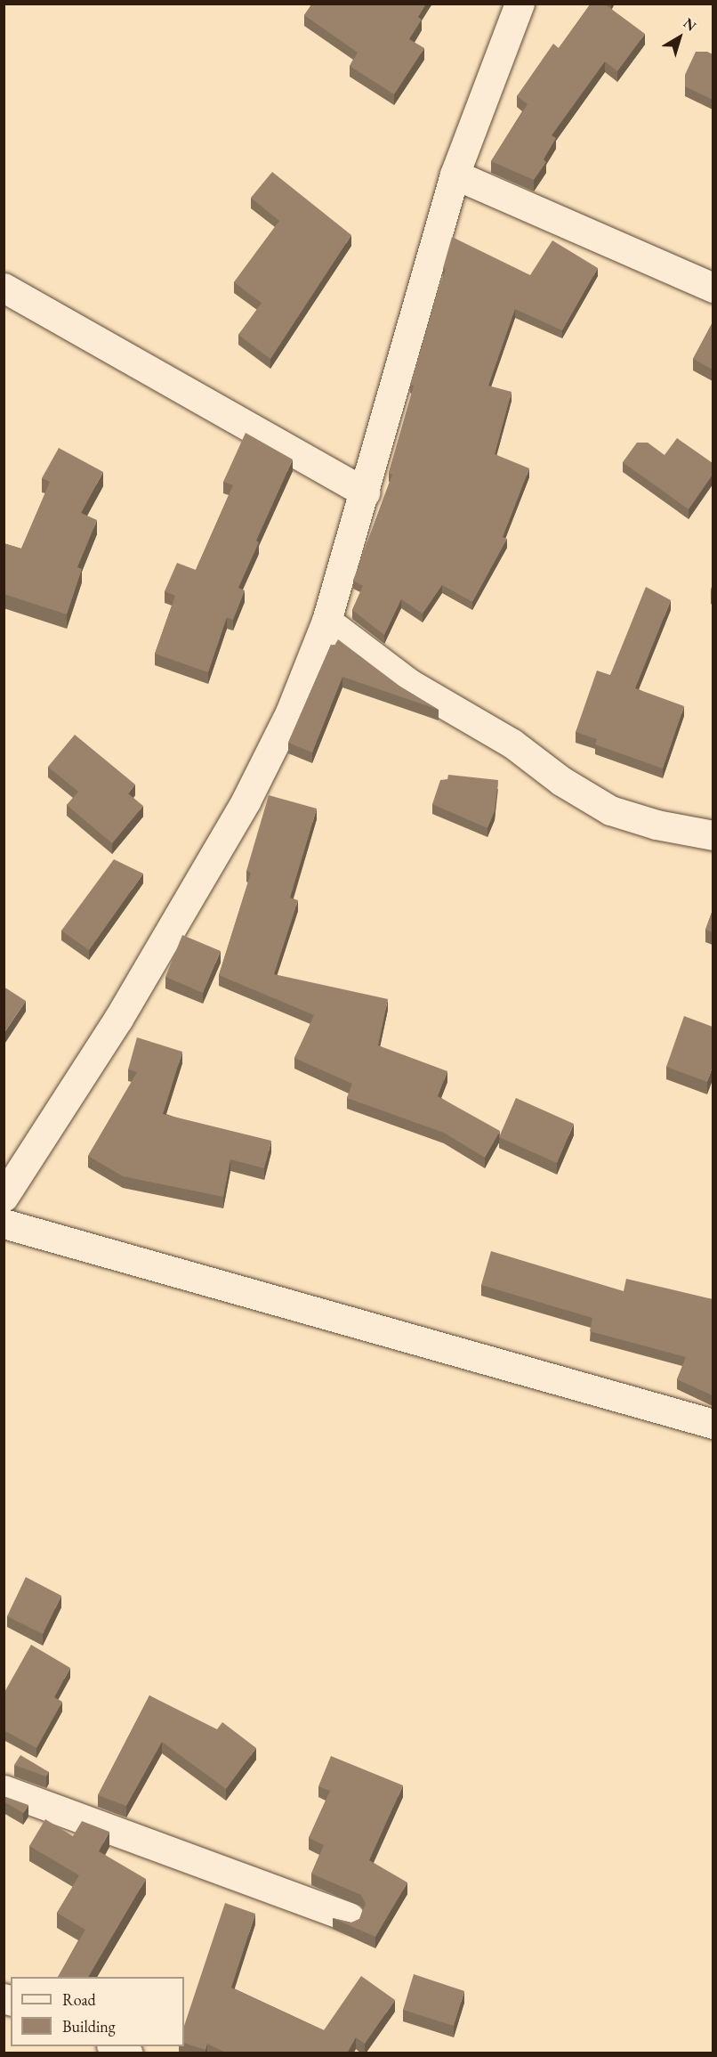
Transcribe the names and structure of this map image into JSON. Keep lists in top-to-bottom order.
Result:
{
  "legend": ["Road", "Building"],
  "north": "top right"
}
